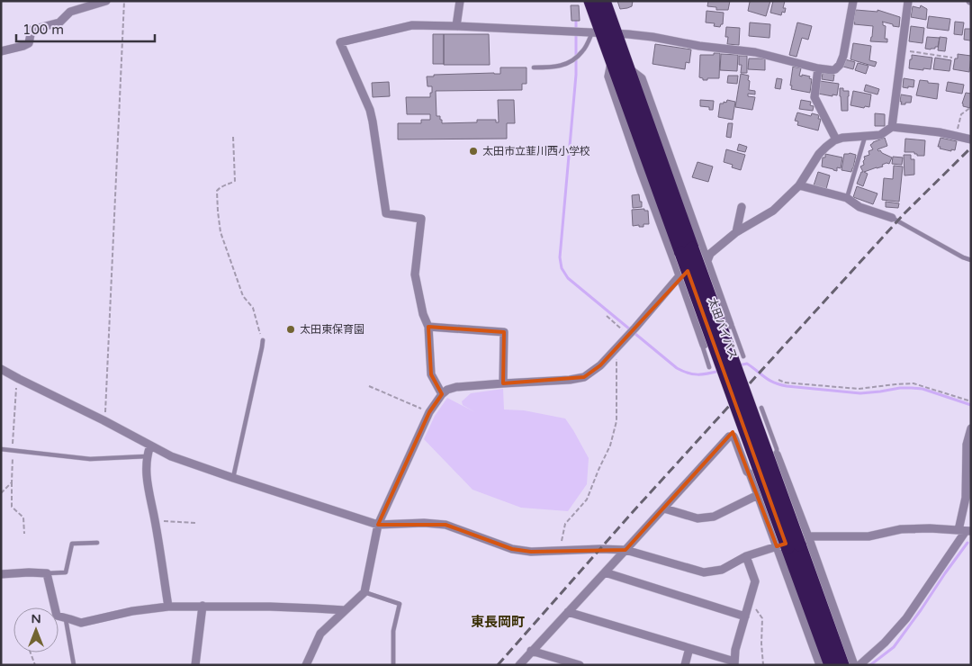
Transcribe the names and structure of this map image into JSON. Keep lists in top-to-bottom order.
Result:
{
  "streets": {
    "highway": ["太田バイパス"]
  },
  "districts": ["東長岡町"],
  "places": ["太田市立韮川西小学校", "太田東保育園"],
  "scale_bar": "100 m",
  "north": "top"
}
